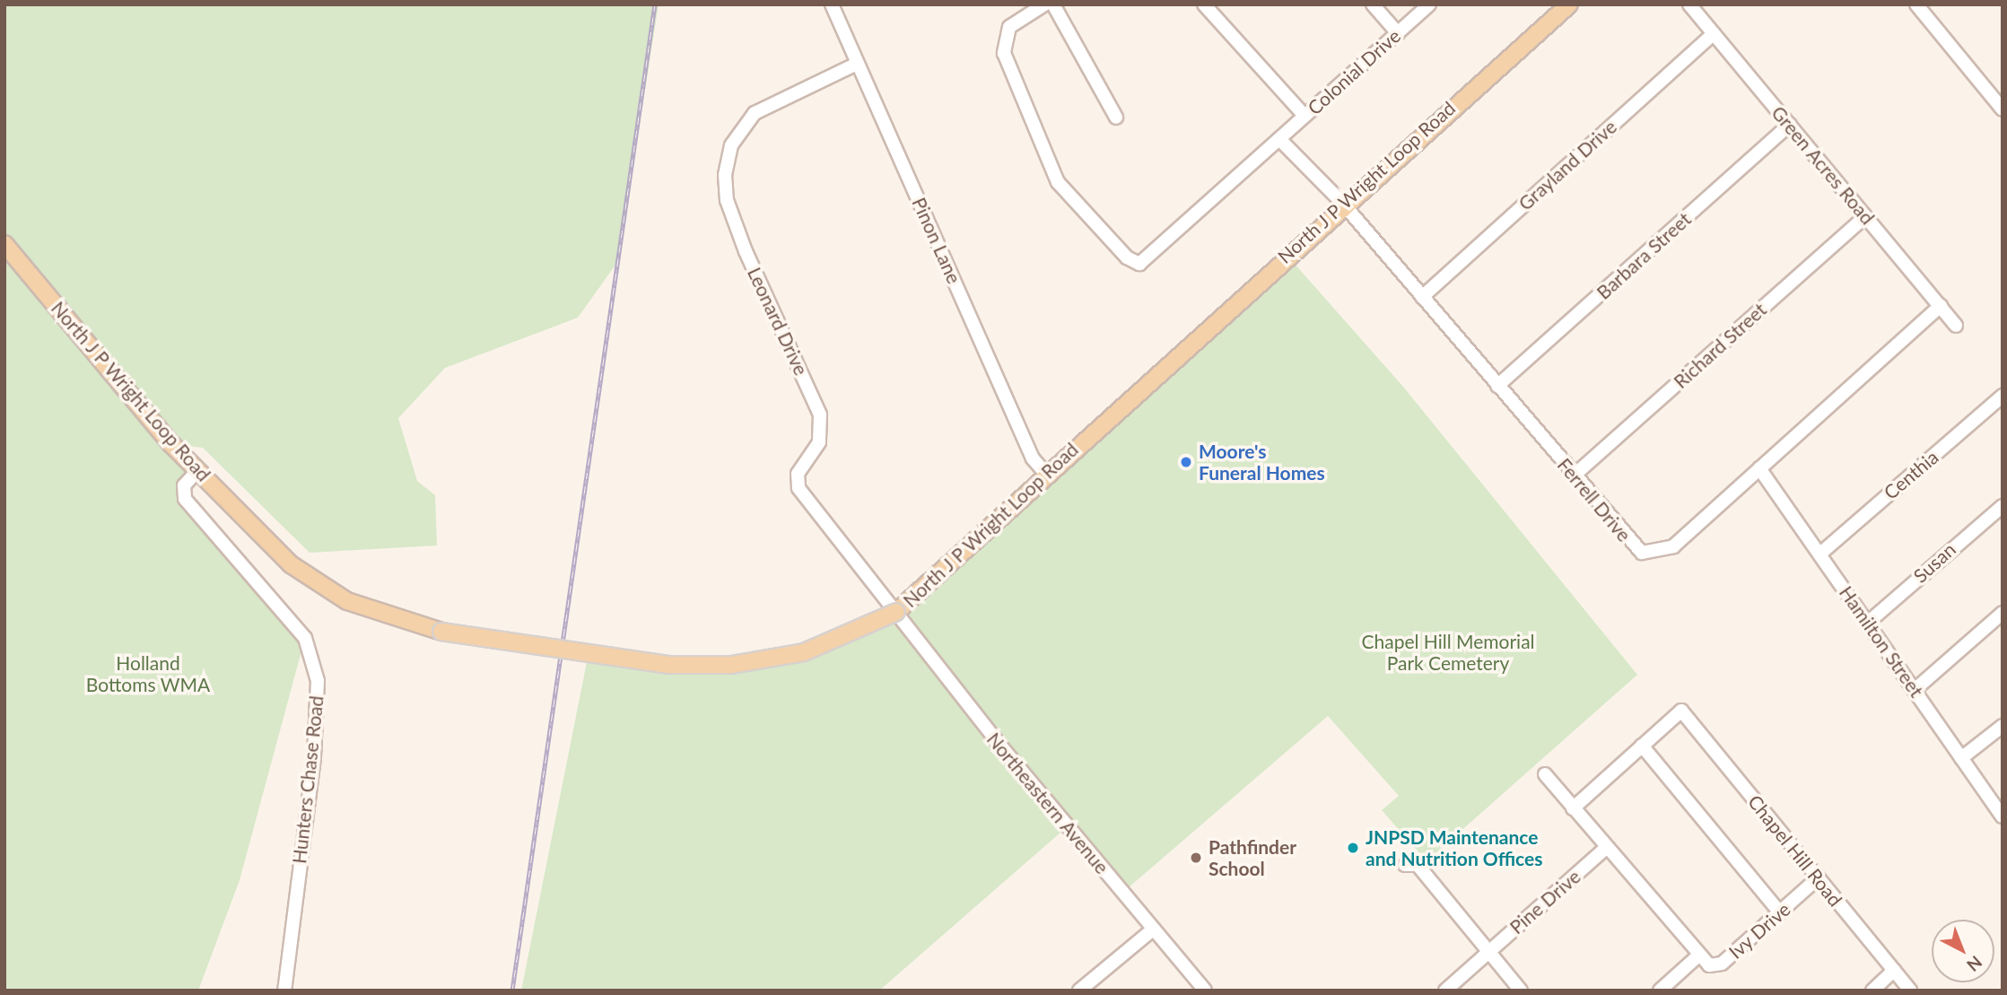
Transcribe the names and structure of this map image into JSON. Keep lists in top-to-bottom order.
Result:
{
  "streets": {
    "main road": ["North J P Wright Loop Road"],
    "street": [
      "Colonial Drive",
      "Grayland Drive",
      "Green Acres Road",
      "Pinon Lane",
      "Barbara Street",
      "Leonard Drive",
      "Richard Street",
      "Centhia",
      "Ferrell Drive",
      "Susan",
      "Hamilton Street",
      "Hunters Chase Road",
      "Northeastern Avenue",
      "Chapel Hill Road",
      "Pine Drive",
      "Ivy Drive"
    ]
  },
  "crossings": [
    ["Grayland Drive", "Green Acres Road"],
    ["Grayland Drive", "Ferrell Drive"],
    ["Green Acres Road", "Barbara Street"],
    ["Green Acres Road", "Richard Street"],
    ["Green Acres Road", "Ferrell Drive"],
    ["North J P Wright Loop Road", "Pinon Lane"],
    ["North J P Wright Loop Road", "Leonard Drive"],
    ["North J P Wright Loop Road", "Ferrell Drive"],
    ["North J P Wright Loop Road", "Hunters Chase Road"],
    ["North J P Wright Loop Road", "Northeastern Avenue"],
    ["Pinon Lane", "Leonard Drive"],
    ["Barbara Street", "Ferrell Drive"],
    ["Leonard Drive", "Northeastern Avenue"],
    ["Richard Street", "Ferrell Drive"],
    ["Centhia", "Hamilton Street"],
    ["Ferrell Drive", "Hamilton Street"],
    ["Susan", "Hamilton Street"],
    ["Chapel Hill Road", "Ivy Drive"]
  ],
  "parks": ["Chapel Hill Memorial Park Cemetery", "Holland Bottoms WMA"],
  "places": ["Moore's Funeral Homes", "JNPSD Maintenance and Nutrition Offices", "Pathfinder School"],
  "north": "bottom right"
}
